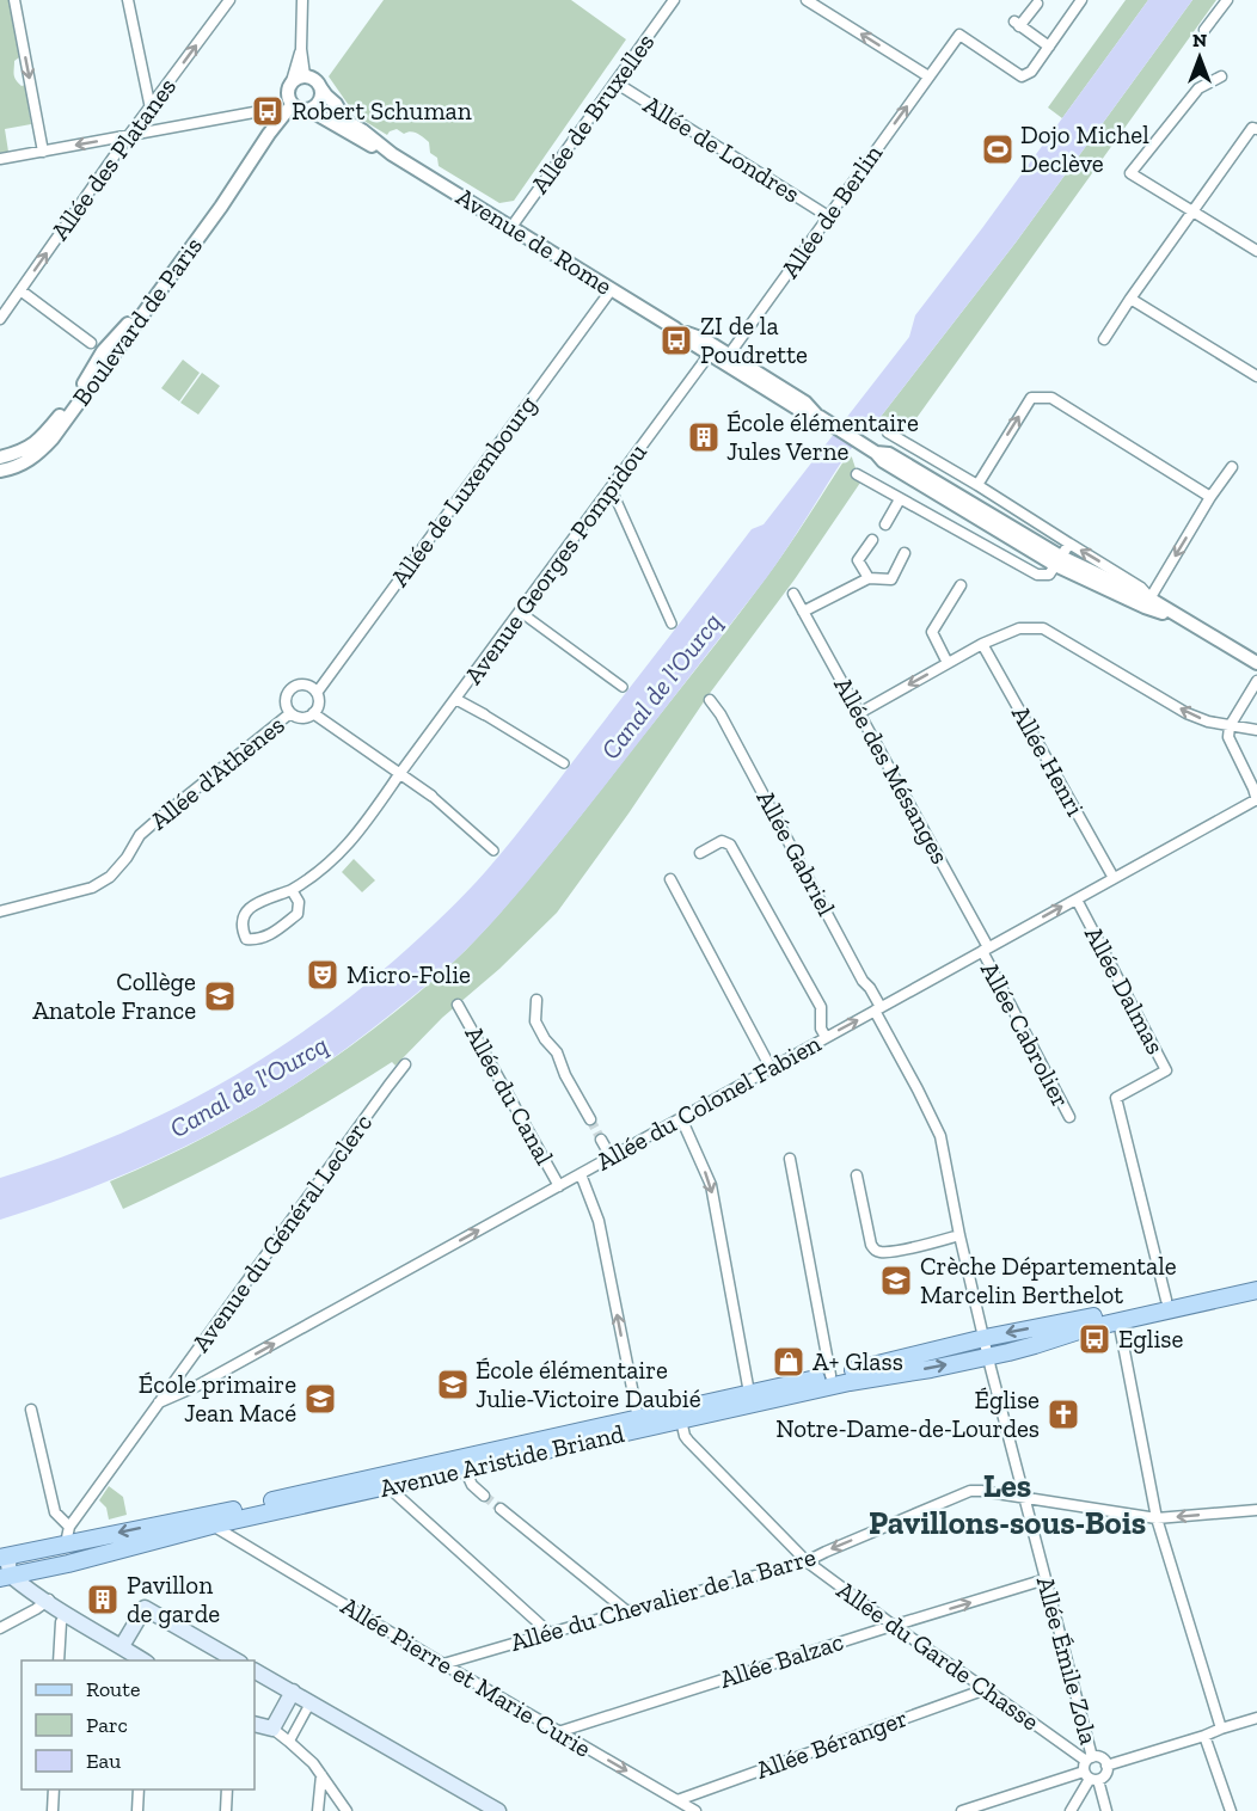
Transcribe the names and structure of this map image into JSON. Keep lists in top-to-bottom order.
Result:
{
  "streets": {
    "main road": ["Avenue Aristide Briand"],
    "street": [
      "Allée de Bruxelles",
      "Allée de Londres",
      "Allée des Platanes",
      "Allée de Berlin",
      "Avenue de Rome",
      "Boulevard de Paris",
      "Allée de Luxembourg",
      "Avenue Georges Pompidou",
      "Allée Henri",
      "Allée des Mésanges",
      "Allée d'Athènes",
      "Allée Gabriel",
      "Allée Dalmas",
      "Allée Cabrolier",
      "Allée du Canal",
      "Allée du Colonel Fabien",
      "Avenue du Général Leclerc",
      "Allée du Chevalier de la Barre",
      "Allée du Garde Chasse",
      "Allée Balzac",
      "Allée Émile Zola",
      "Allée Pierre et Marie Curie",
      "Allée Béranger"
    ]
  },
  "crossings": [
    ["Allée de Bruxelles", "Allée de Londres"],
    ["Allée de Bruxelles", "Avenue de Rome"],
    ["Allée de Londres", "Allée de Berlin"],
    ["Allée de Berlin", "Avenue de Rome"],
    ["Avenue de Rome", "Boulevard de Paris"],
    ["Avenue de Rome", "Allée de Luxembourg"],
    ["Avenue de Rome", "Avenue Georges Pompidou"],
    ["Allée de Luxembourg", "Allée d'Athènes"],
    ["Allée Henri", "Allée du Colonel Fabien"],
    ["Allée des Mésanges", "Allée Cabrolier"],
    ["Allée des Mésanges", "Allée du Colonel Fabien"],
    ["Allée Gabriel", "Allée du Colonel Fabien"],
    ["Allée Gabriel", "Allée Émile Zola"],
    ["Allée Dalmas", "Allée du Colonel Fabien"],
    ["Allée Dalmas", "Avenue Aristide Briand"],
    ["Allée Cabrolier", "Allée du Colonel Fabien"],
    ["Allée du Canal", "Allée du Colonel Fabien"],
    ["Allée du Colonel Fabien", "Avenue du Général Leclerc"],
    ["Avenue du Général Leclerc", "Avenue Aristide Briand"],
    ["Avenue Aristide Briand", "Allée du Garde Chasse"],
    ["Avenue Aristide Briand", "Allée Émile Zola"],
    ["Avenue Aristide Briand", "Allée Pierre et Marie Curie"],
    ["Allée du Chevalier de la Barre", "Allée du Garde Chasse"],
    ["Allée du Chevalier de la Barre", "Allée Émile Zola"],
    ["Allée du Chevalier de la Barre", "Allée Pierre et Marie Curie"],
    ["Allée du Garde Chasse", "Allée Balzac"],
    ["Allée du Garde Chasse", "Allée Émile Zola"],
    ["Allée du Garde Chasse", "Allée Béranger"],
    ["Allée Balzac", "Allée Émile Zola"],
    ["Allée Balzac", "Allée Pierre et Marie Curie"],
    ["Allée Pierre et Marie Curie", "Allée Béranger"]
  ],
  "one_way": ["Allée des Platanes", "Allée du Colonel Fabien", "Allée du Chevalier de la Barre"],
  "districts": ["Les Pavillons-sous-Bois"],
  "water": ["Canal de l'Ourcq"],
  "places": {
    "bus stop": ["Robert Schuman", "ZI de la Poudrette", "Eglise"],
    "sports": ["Dojo Michel Declève"],
    "building": ["École élémentaire Jules Verne", "Pavillon de garde"],
    "theatre": ["Micro-Folie"],
    "school or university": [
      "Collège Anatole France",
      "Crèche Départementale Marcelin Berthelot",
      "École élémentaire Julie-Victoire Daubié",
      "École primaire Jean Macé"
    ],
    "shop": ["A+ Glass"],
    "church": ["Église Notre-Dame-de-Lourdes"]
  },
  "legend": ["Route", "Parc", "Eau"],
  "north": "top"
}
